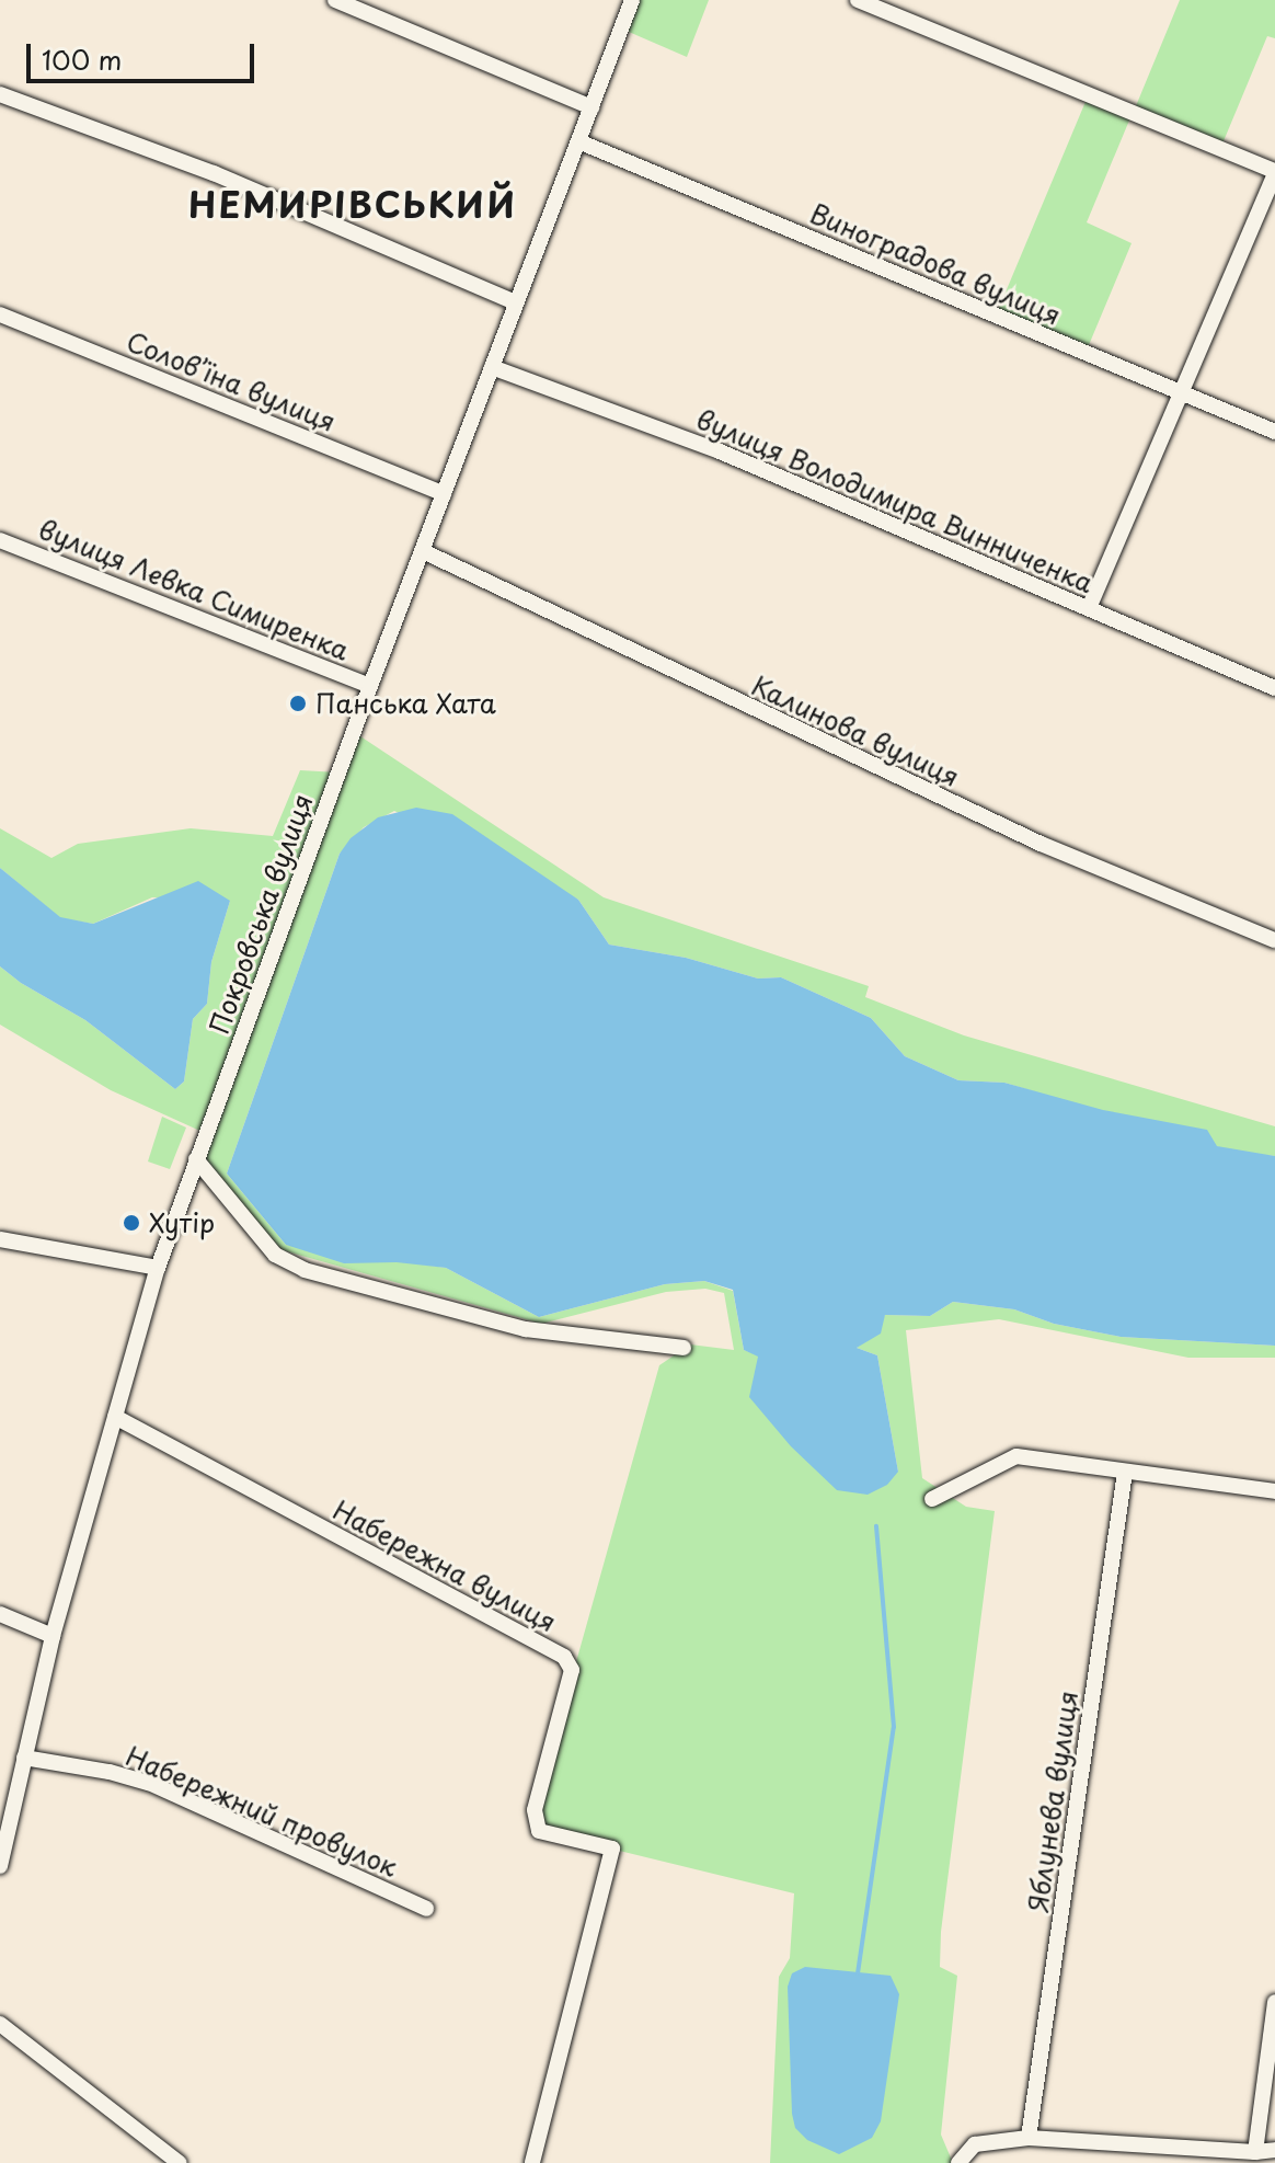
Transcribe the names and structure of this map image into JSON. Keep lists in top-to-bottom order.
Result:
{
  "streets": {
    "street": [
      "Виноградова вулиця",
      "Соловʼїна вулиця",
      "вулиця Володимира Винниченка",
      "вулиця Левка Симиренка",
      "Калинова вулиця",
      "Покровська вулиця",
      "Набережна вулиця",
      "Яблунева вулиця",
      "Набережний провулок"
    ]
  },
  "crossings": [
    ["Виноградова вулиця", "Покровська вулиця"],
    ["Соловʼїна вулиця", "Покровська вулиця"],
    ["вулиця Володимира Винниченка", "Покровська вулиця"],
    ["вулиця Левка Симиренка", "Покровська вулиця"],
    ["Калинова вулиця", "Покровська вулиця"],
    ["Покровська вулиця", "Набережна вулиця"],
    ["Покровська вулиця", "Набережний провулок"]
  ],
  "districts": ["НЕМИРІВСЬКИЙ"],
  "places": ["Панська Хата", "Хутір"],
  "scale_bar": "100 m"
}
